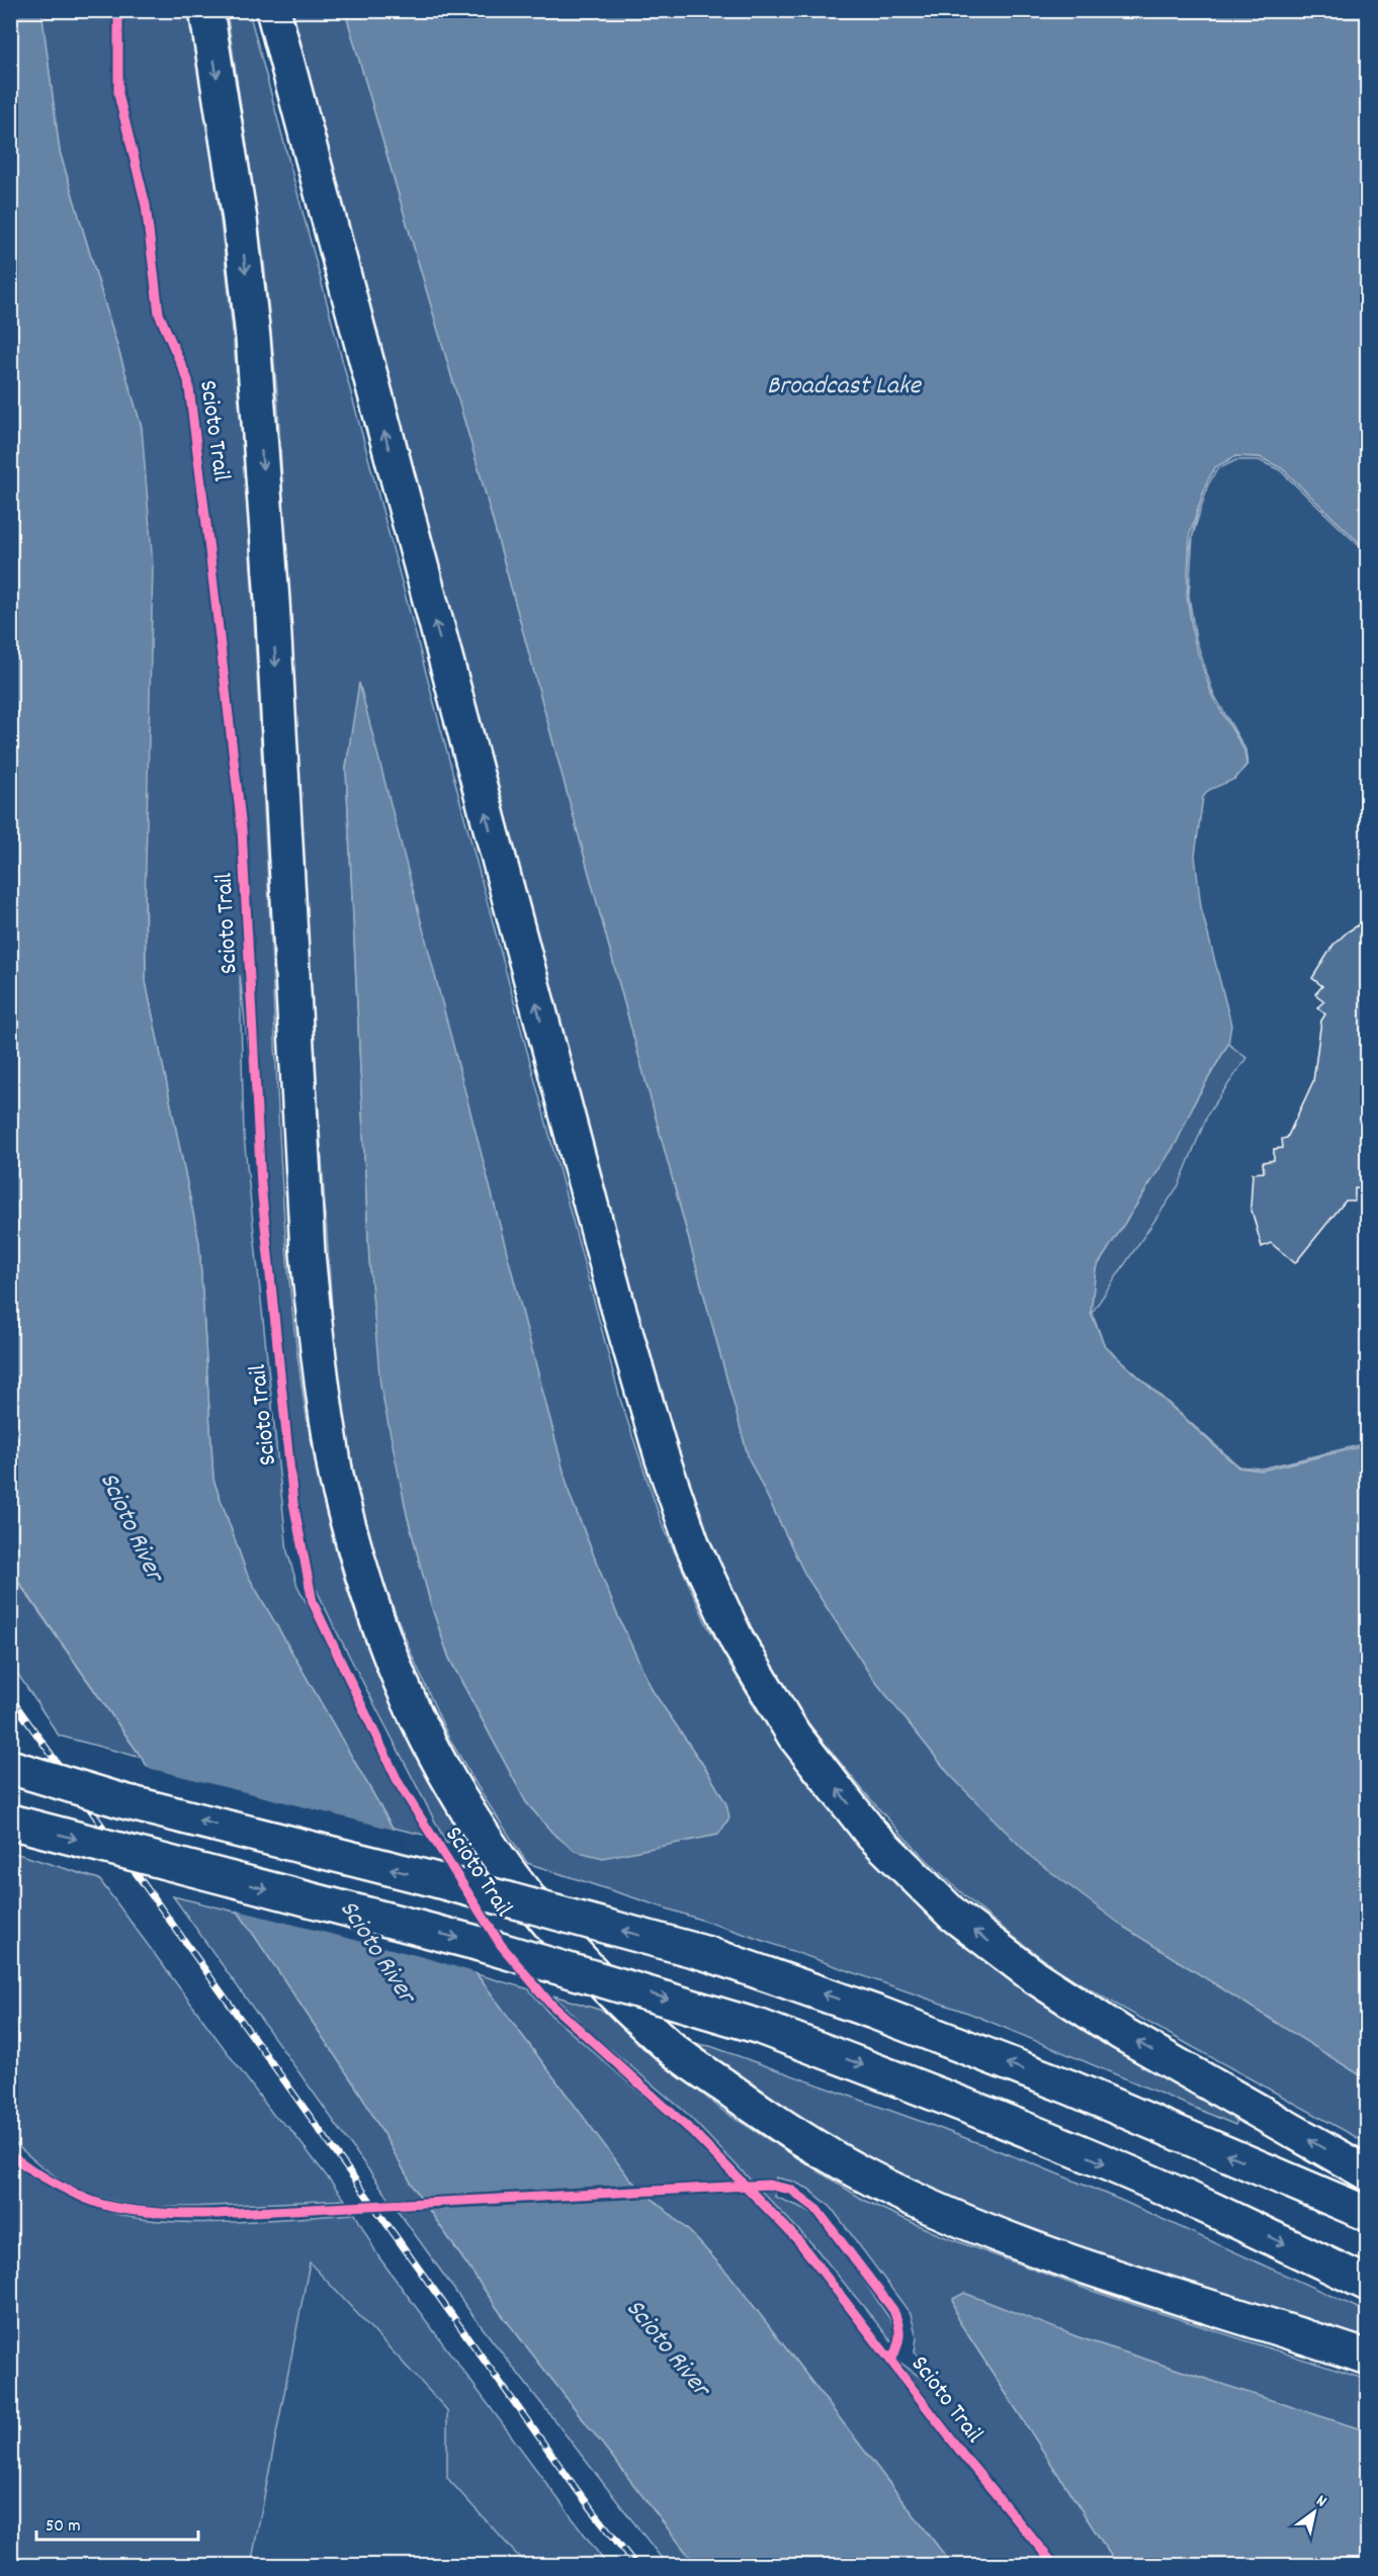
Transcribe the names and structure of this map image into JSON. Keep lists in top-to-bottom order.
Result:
{
  "streets": {
    "cycle path": ["Scioto Trail"]
  },
  "water": ["Broadcast Lake", "Scioto River"],
  "scale_bar": "50 m",
  "north": "top right"
}
